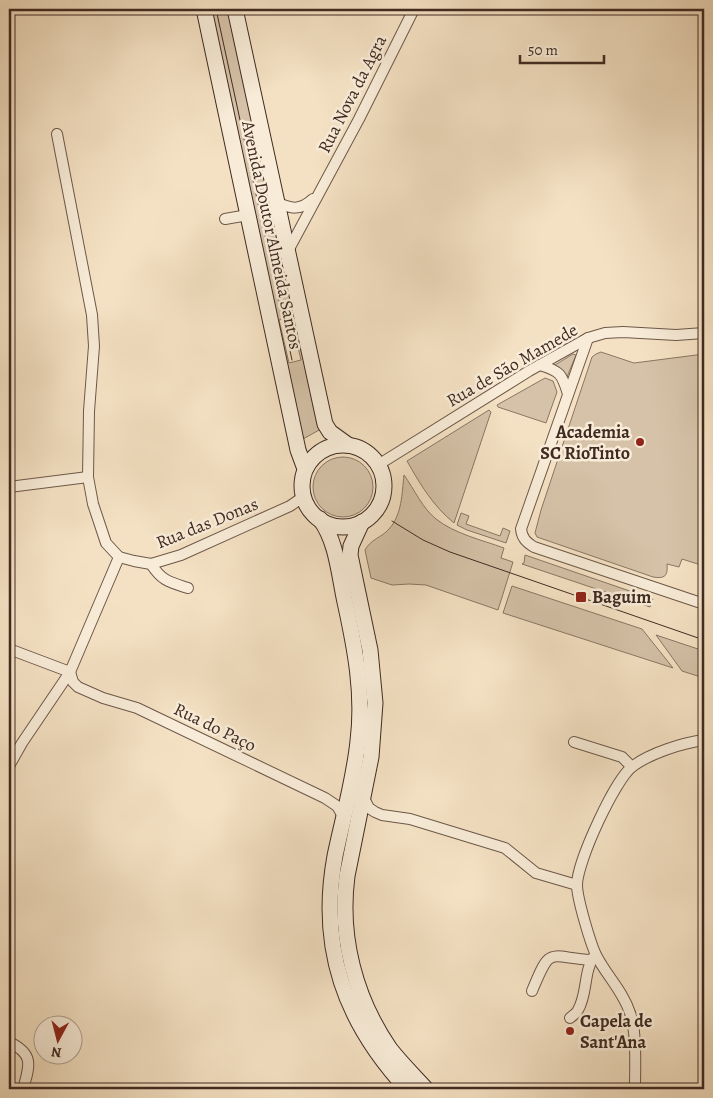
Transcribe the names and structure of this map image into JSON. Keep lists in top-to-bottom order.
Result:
{
  "streets": {
    "main road": ["Avenida Doutor Almeida Santos"],
    "street": [
      "Rua Nova da Agra",
      "Rua de São Mamede",
      "Rua das Donas",
      "Rua do Paço"
    ]
  },
  "crossings": [
    ["Rua Nova da Agra", "Avenida Doutor Almeida Santos"],
    ["Avenida Doutor Almeida Santos", "Rua de São Mamede"],
    ["Avenida Doutor Almeida Santos", "Rua das Donas"],
    ["Rua de São Mamede", "Rua das Donas"]
  ],
  "places": {
    "other": ["Academia SC RioTinto", "Capela de Sant'Ana"],
    "transit": ["Baguim"]
  },
  "scale_bar": "50 m",
  "north": "bottom"
}
